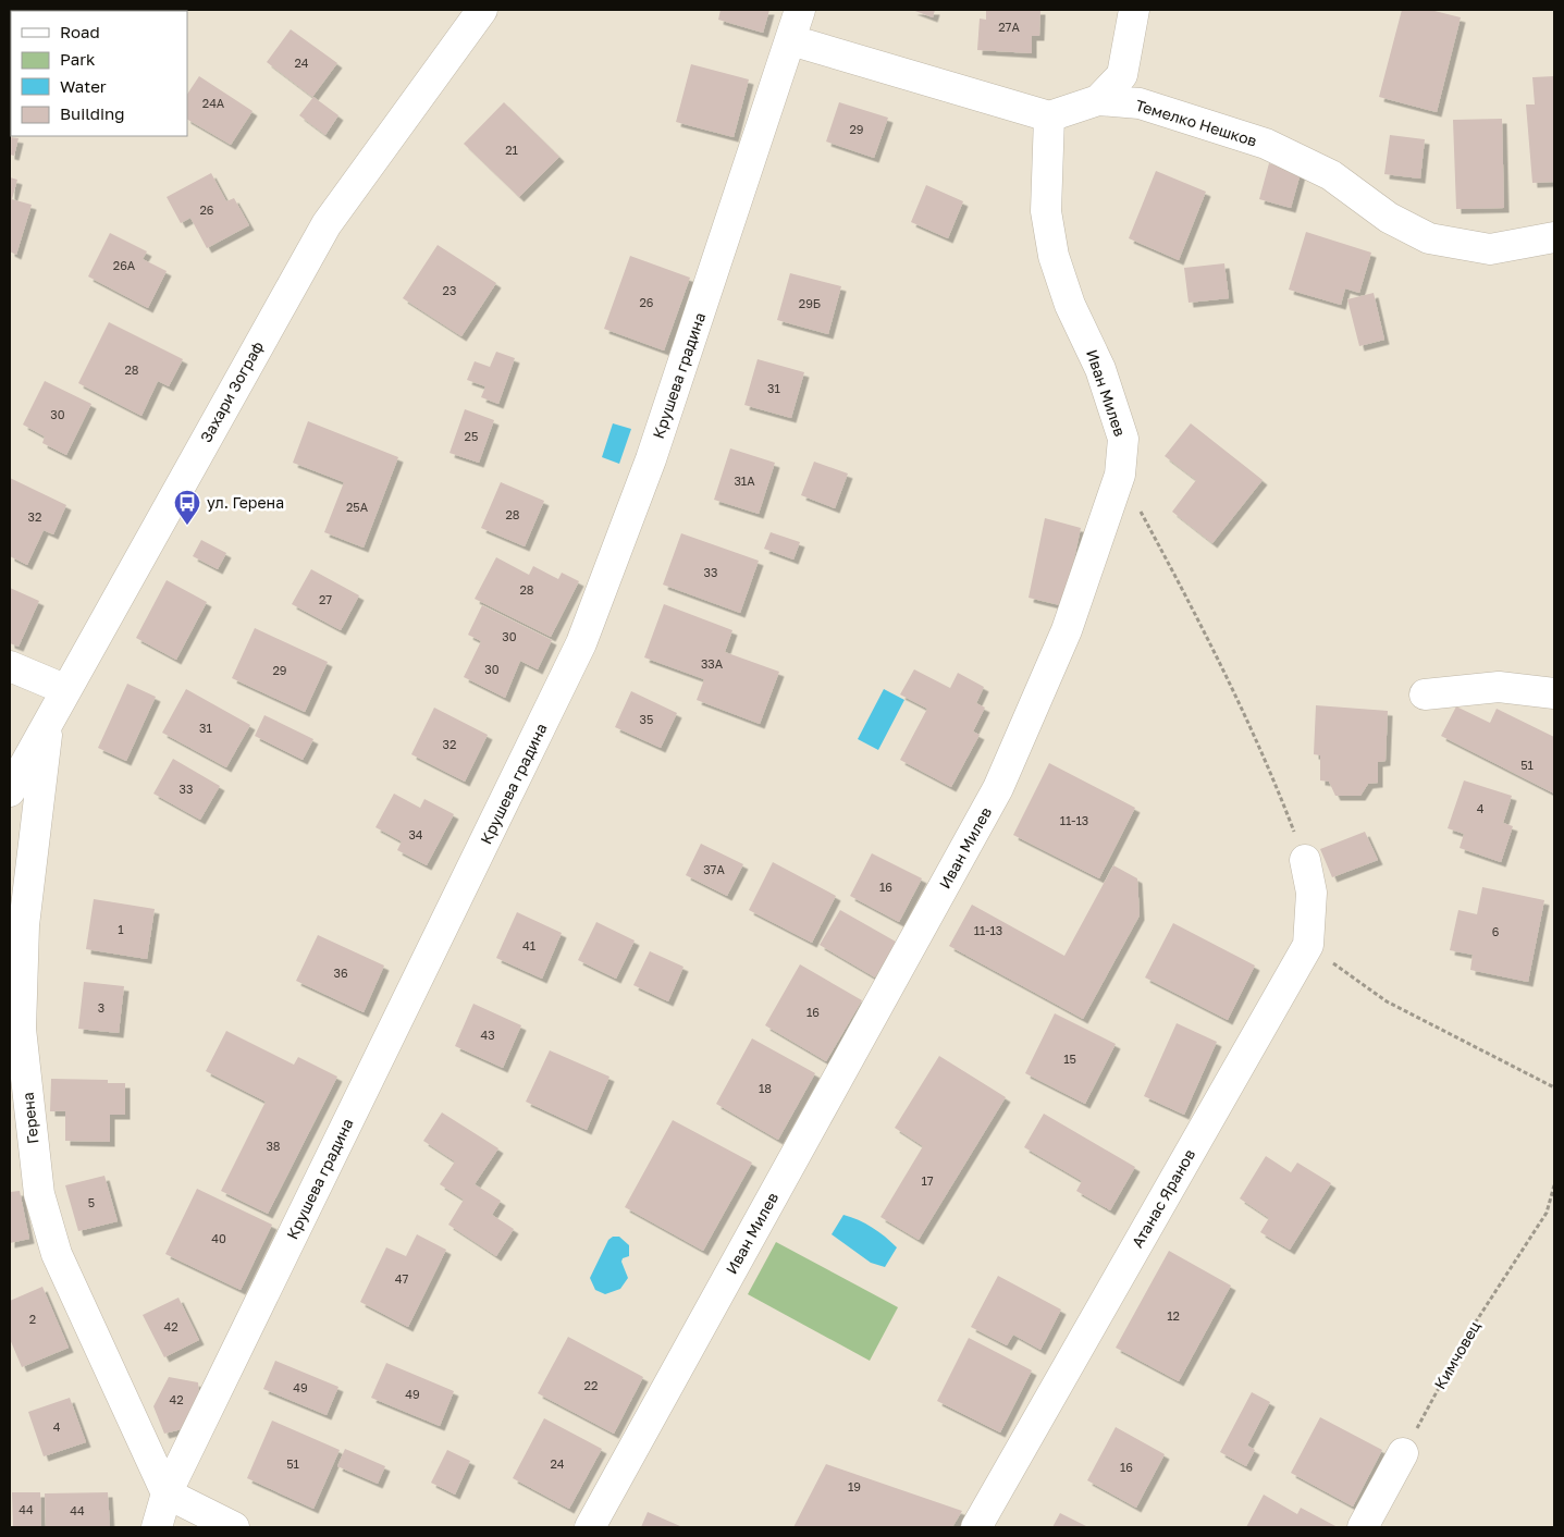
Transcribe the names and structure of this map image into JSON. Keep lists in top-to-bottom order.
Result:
{
  "streets": {
    "street": [
      "Темелко Нешков",
      "Крушева градина",
      "Захари Зограф",
      "Иван Милев",
      "Герена",
      "Атанас Яранов"
    ],
    "path": ["Кимчовец"]
  },
  "crossings": [
    ["Темелко Нешков", "Иван Милев"],
    ["Крушева градина", "Герена"],
    ["Захари Зограф", "Герена"]
  ],
  "places": {
    "bus stop": ["ул. Герена"]
  },
  "house_numbers": [
    "27A",
    "24",
    "24А",
    "29",
    "21",
    "26",
    "26А",
    "23",
    "26",
    "29Б",
    "28",
    "31",
    "30",
    "25",
    "31А",
    "25А",
    "28",
    "32",
    "33",
    "28",
    "27",
    "30",
    "33А",
    "30",
    "29",
    "35",
    "31",
    "32",
    "51",
    "33",
    "4",
    "11-13",
    "34",
    "37А",
    "16",
    "1",
    "11-13",
    "6",
    "41",
    "36",
    "3",
    "16",
    "43",
    "15",
    "18",
    "38",
    "17",
    "5",
    "40",
    "47",
    "12",
    "2",
    "42",
    "22",
    "49",
    "49",
    "42",
    "4",
    "51",
    "24",
    "16",
    "19",
    "44",
    "44"
  ],
  "legend": [
    "Road",
    "Park",
    "Water",
    "Building"
  ]
}
